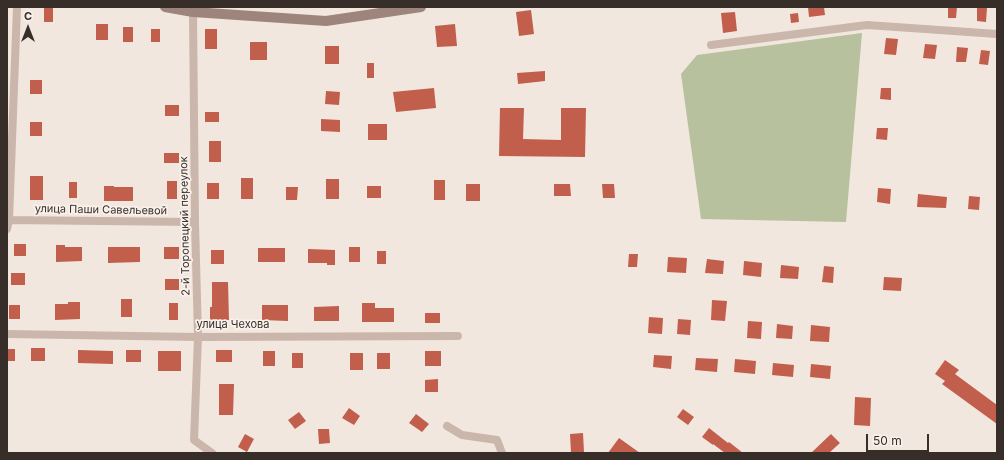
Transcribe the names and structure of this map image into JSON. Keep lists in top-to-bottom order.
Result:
{
  "streets": {
    "street": ["улица Паши Савельевой", "2-й Торопецкий переулок", "улица Чехова"]
  },
  "crossings": [
    ["улица Паши Савельевой", "2-й Торопецкий переулок"],
    ["2-й Торопецкий переулок", "улица Чехова"]
  ],
  "scale_bar": "50 m",
  "north": "top"
}
